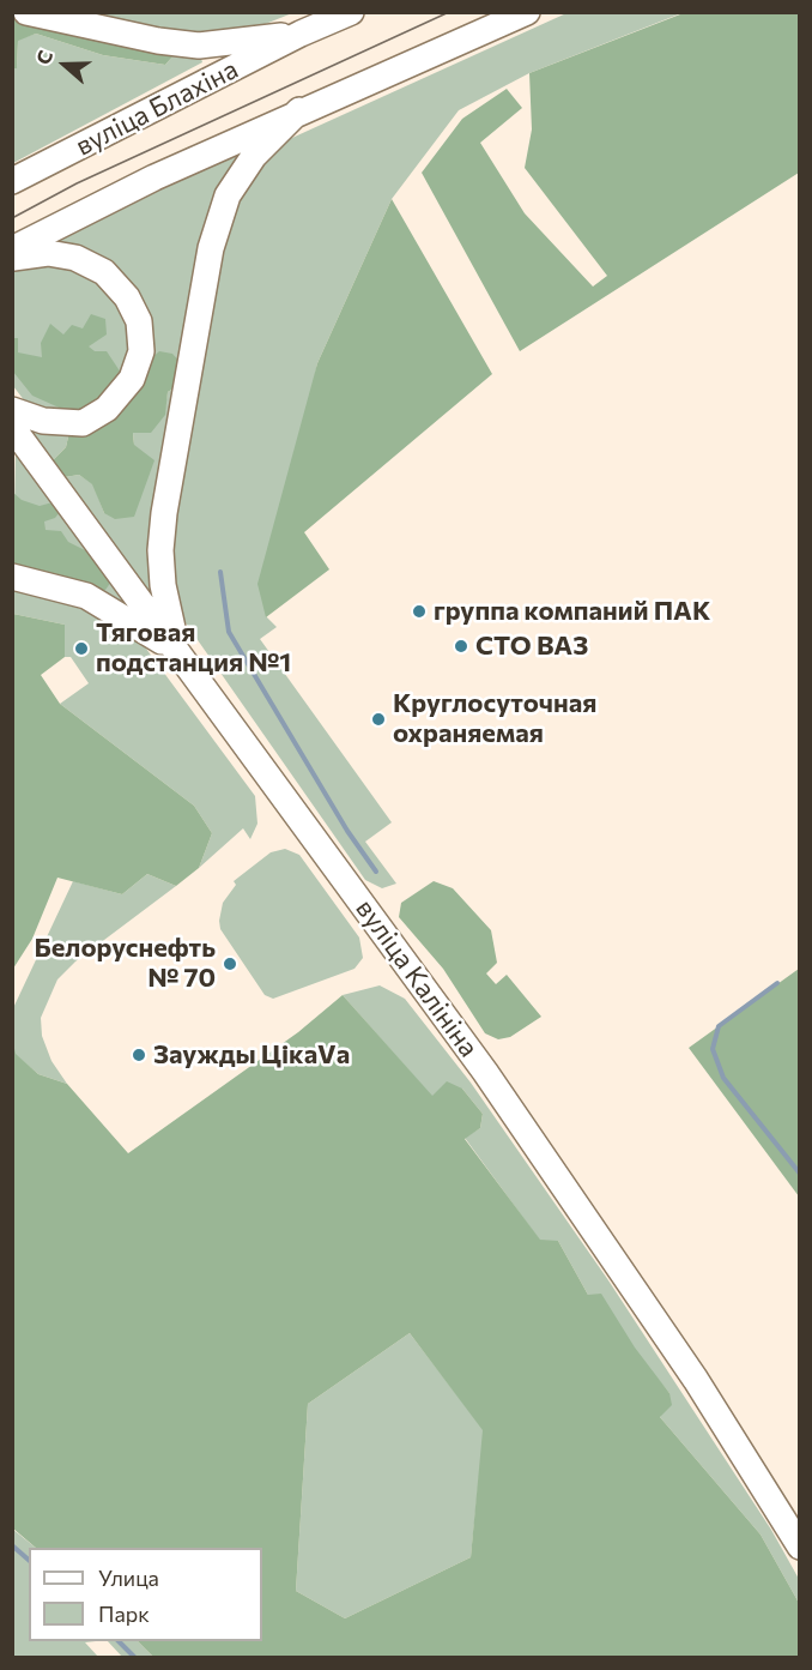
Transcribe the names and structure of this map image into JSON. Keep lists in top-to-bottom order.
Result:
{
  "streets": {
    "main road": ["вуліца Блахіна", "вуліца Калініна"]
  },
  "places": [
    "группа компаний ПАК",
    "СТО ВАЗ",
    "Тяговая подстанция №1",
    "Круглосуточная охраняемая",
    "Белоруснефть № 70",
    "Заужды ЦікаVа"
  ],
  "legend": ["Улица", "Парк"],
  "north": "left"
}
